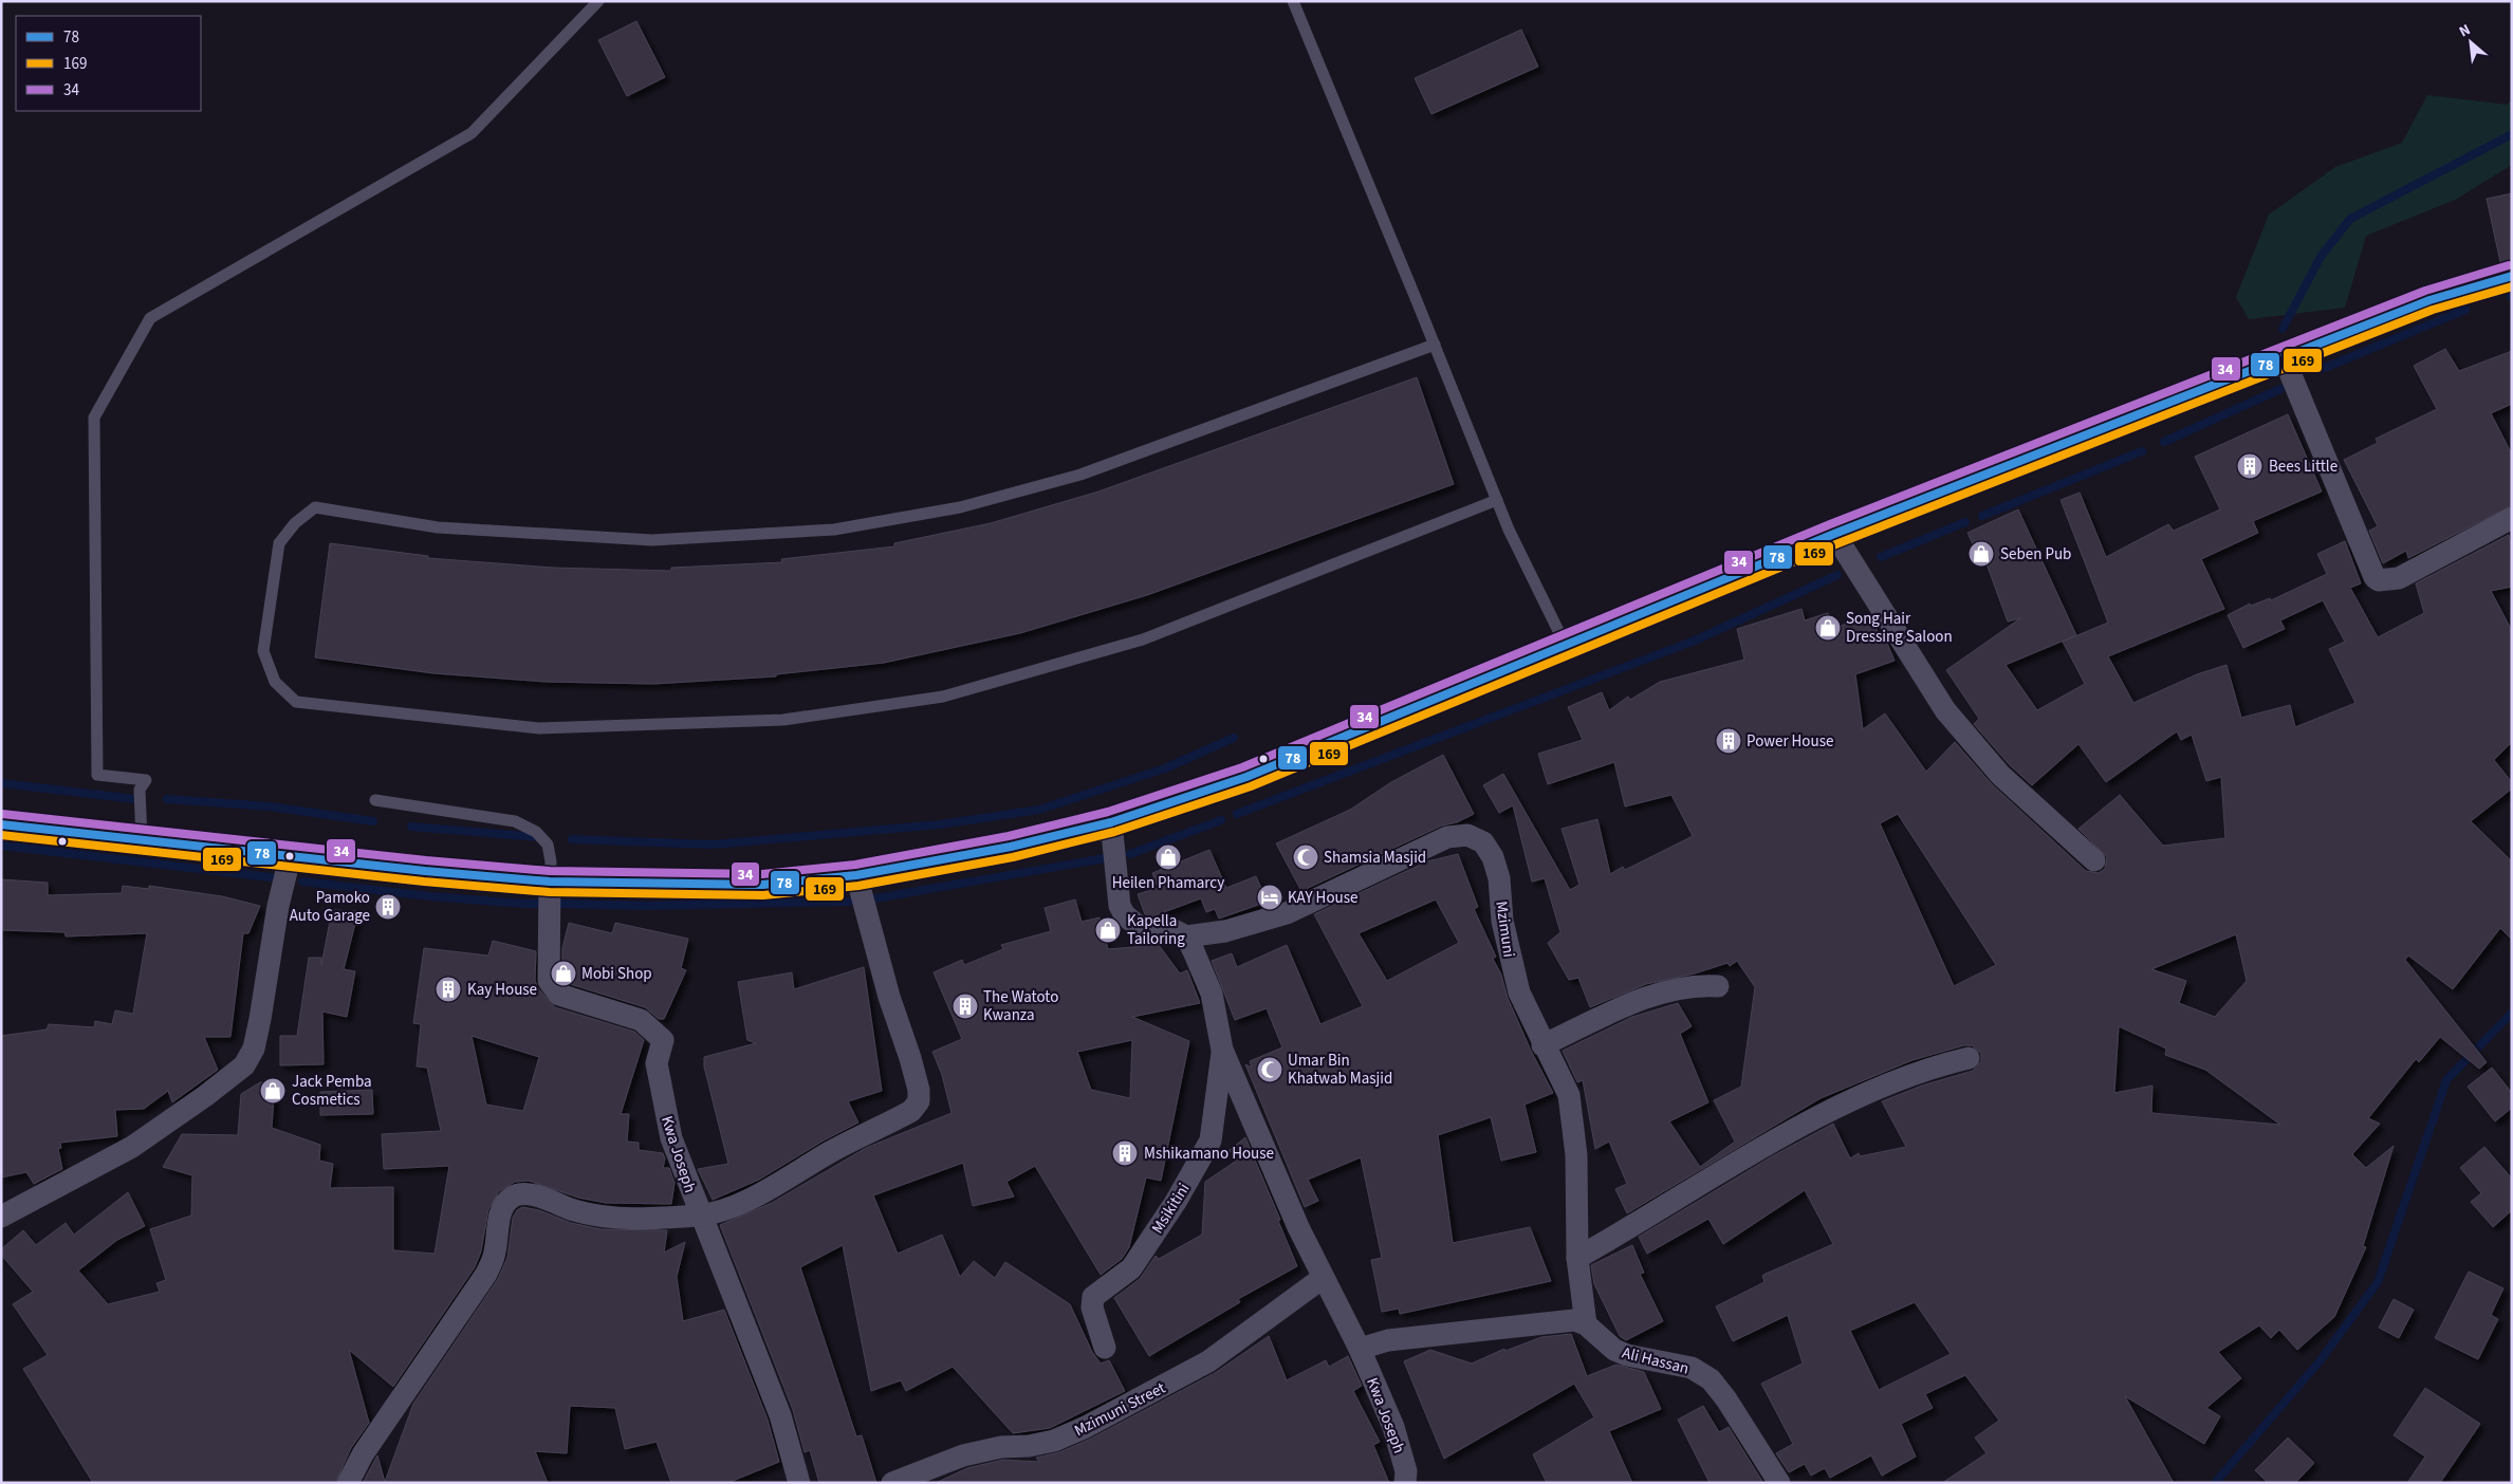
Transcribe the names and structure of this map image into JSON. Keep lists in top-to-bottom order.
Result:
{
  "streets": {
    "street": [
      "Mzimuni",
      "Kwa Joseph",
      "Msikitini",
      "Ali Hassan",
      "Mzimuni Street"
    ]
  },
  "crossings": [
    ["Mzimuni", "Msikitini"],
    ["Mzimuni", "Ali Hassan"],
    ["Kwa Joseph", "Msikitini"],
    ["Msikitini", "Mzimuni Street"]
  ],
  "places": {
    "building": [
      "Bees Little",
      "Power House",
      "Pamoko Auto Garage",
      "Kay House",
      "The Watoto Kwanza",
      "Mshikamano House"
    ],
    "shop": [
      "Seben Pub",
      "Song Hair Dressing Saloon",
      "Heilen Phamarcy",
      "Kapella Tailoring",
      "Mobi Shop",
      "Jack Pemba Cosmetics"
    ],
    "mosque": ["Shamsia Masjid", "Umar Bin Khatwab Masjid"],
    "hotel": ["KAY House"]
  },
  "lines": ["transit line 34", "transit line 78", "transit line 169"],
  "legend": ["78", "169", "34"],
  "north": "top left"
}
